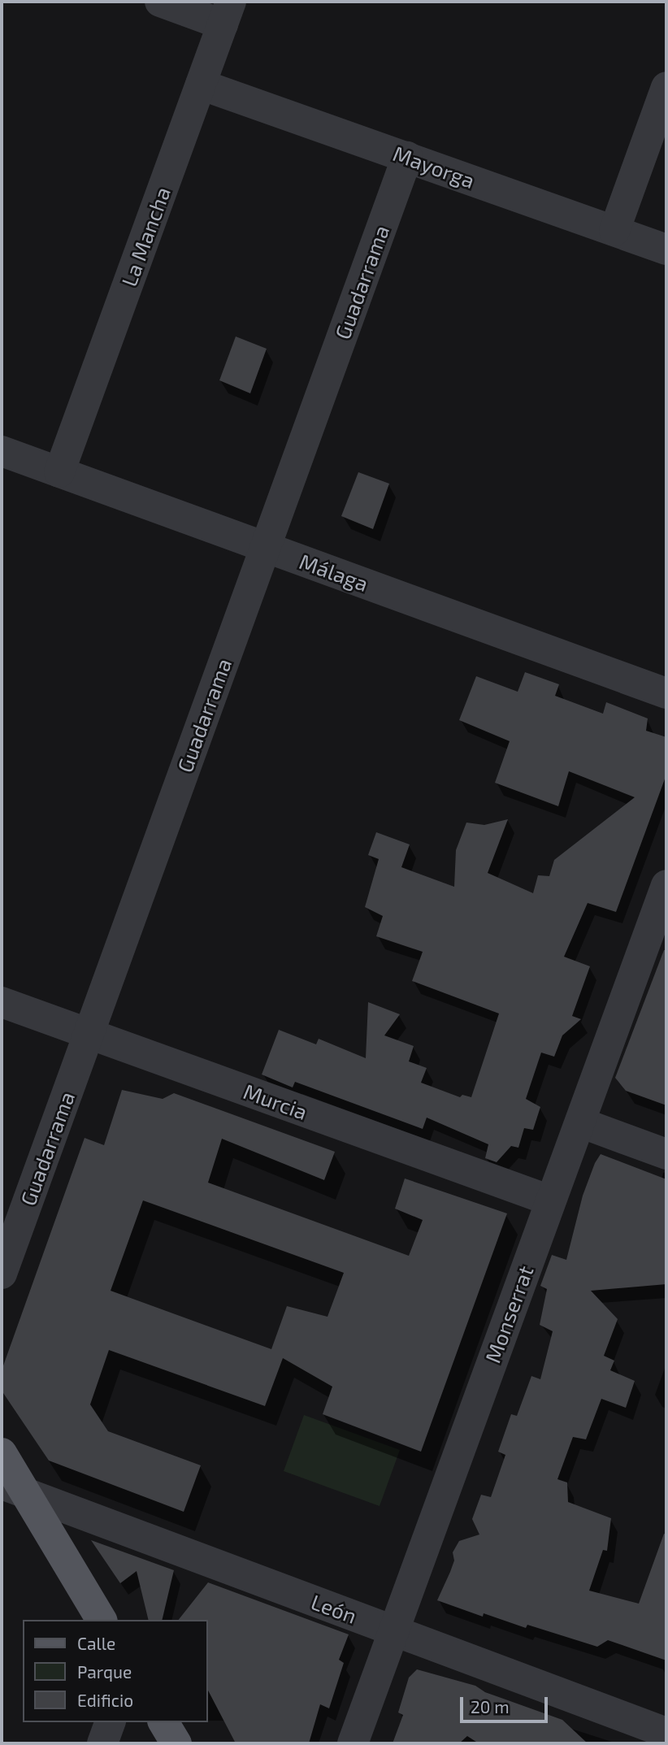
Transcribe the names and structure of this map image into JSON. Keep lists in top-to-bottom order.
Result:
{
  "streets": {
    "street": [
      "Mayorga",
      "La Mancha",
      "Guadarrama",
      "Málaga",
      "Murcia",
      "Monserrat",
      "León"
    ]
  },
  "crossings": [
    ["Mayorga", "La Mancha"],
    ["Mayorga", "Guadarrama"],
    ["La Mancha", "Málaga"],
    ["Guadarrama", "Málaga"],
    ["Guadarrama", "Murcia"],
    ["Murcia", "Monserrat"],
    ["Monserrat", "León"]
  ],
  "legend": ["Calle", "Parque", "Edificio"],
  "scale_bar": "20 m"
}
